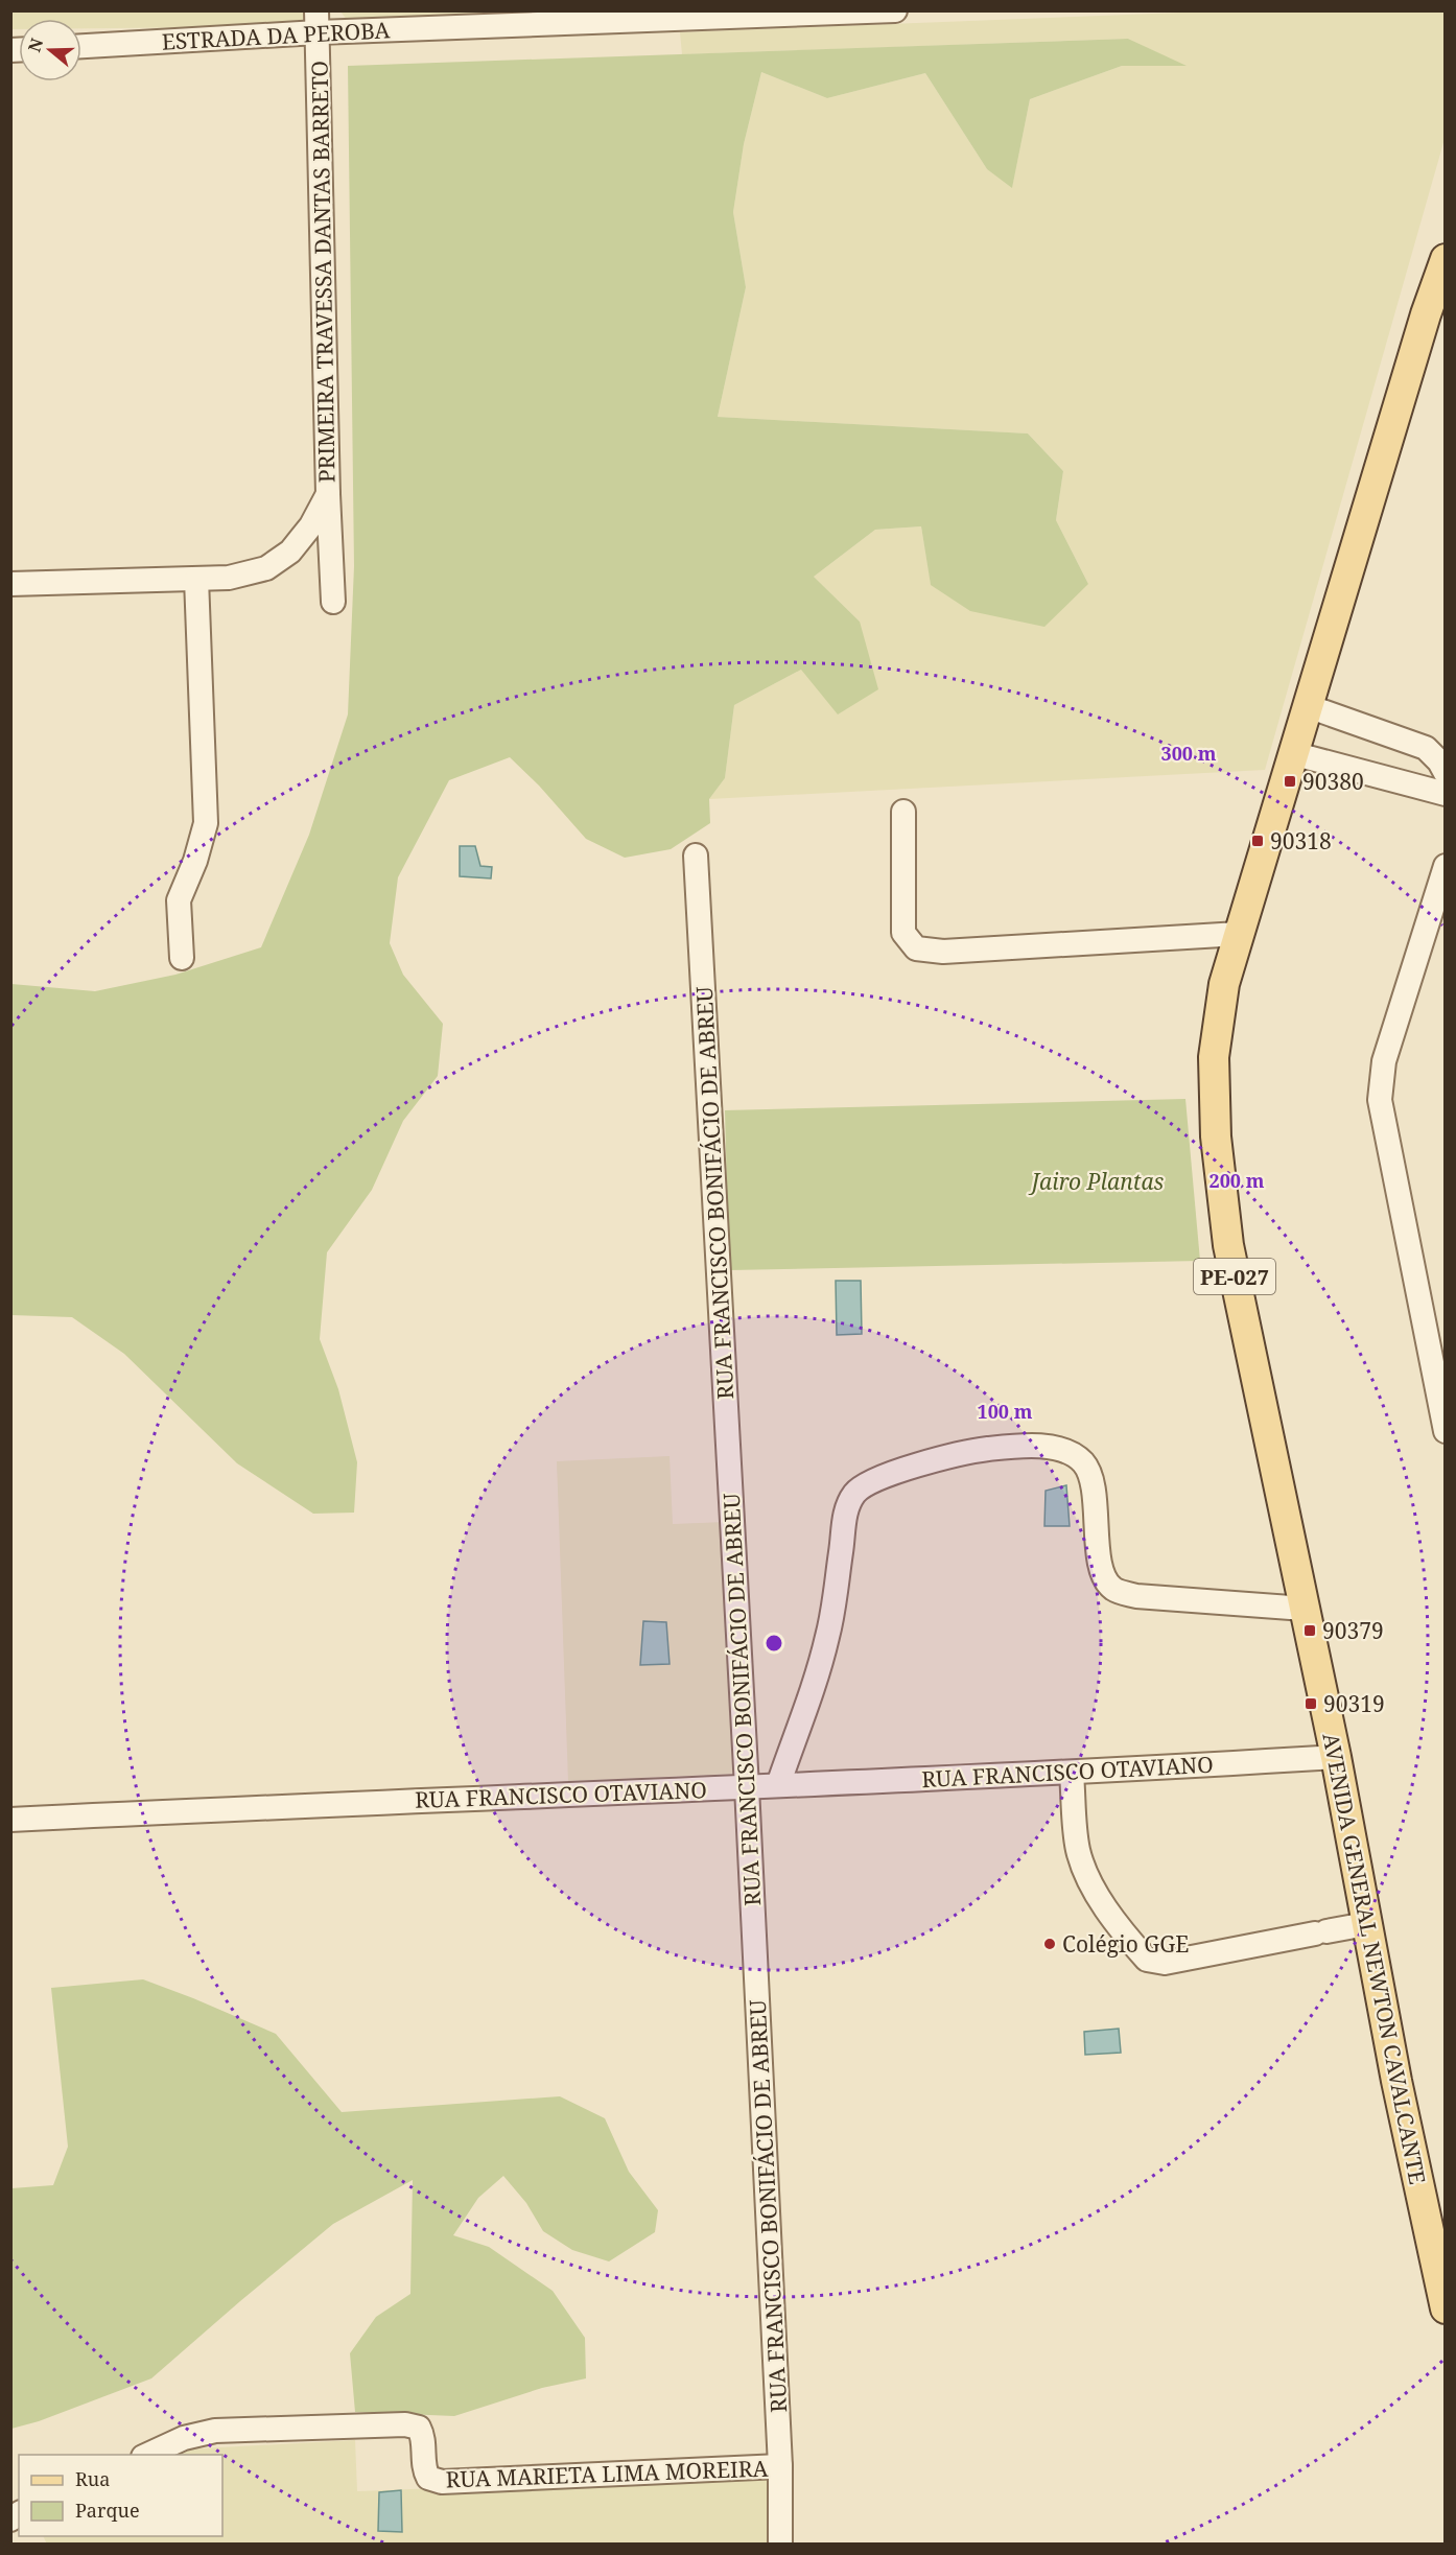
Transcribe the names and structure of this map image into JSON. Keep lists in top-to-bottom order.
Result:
{
  "streets": {
    "main road": ["PE-027", "AVENIDA GENERAL NEWTON CAVALCANTE"],
    "street": [
      "ESTRADA DA PEROBA",
      "PRIMEIRA TRAVESSA DANTAS BARRETO",
      "RUA FRANCISCO BONIFÁCIO DE ABREU",
      "RUA FRANCISCO OTAVIANO",
      "RUA MARIETA LIMA MOREIRA"
    ]
  },
  "crossings": [
    ["ESTRADA DA PEROBA", "PRIMEIRA TRAVESSA DANTAS BARRETO"],
    ["RUA FRANCISCO BONIFÁCIO DE ABREU", "RUA FRANCISCO OTAVIANO"],
    ["RUA FRANCISCO BONIFÁCIO DE ABREU", "RUA MARIETA LIMA MOREIRA"],
    ["RUA FRANCISCO OTAVIANO", "AVENIDA GENERAL NEWTON CAVALCANTE"]
  ],
  "parks": ["Jairo Plantas"],
  "places": {
    "transit": [
      "90380",
      "90318",
      "90379",
      "90319"
    ],
    "other": ["Colégio GGE"]
  },
  "legend": ["Rua", "Parque"],
  "north": "left",
  "rings": ["300 m", "200 m", "100 m"]
}
